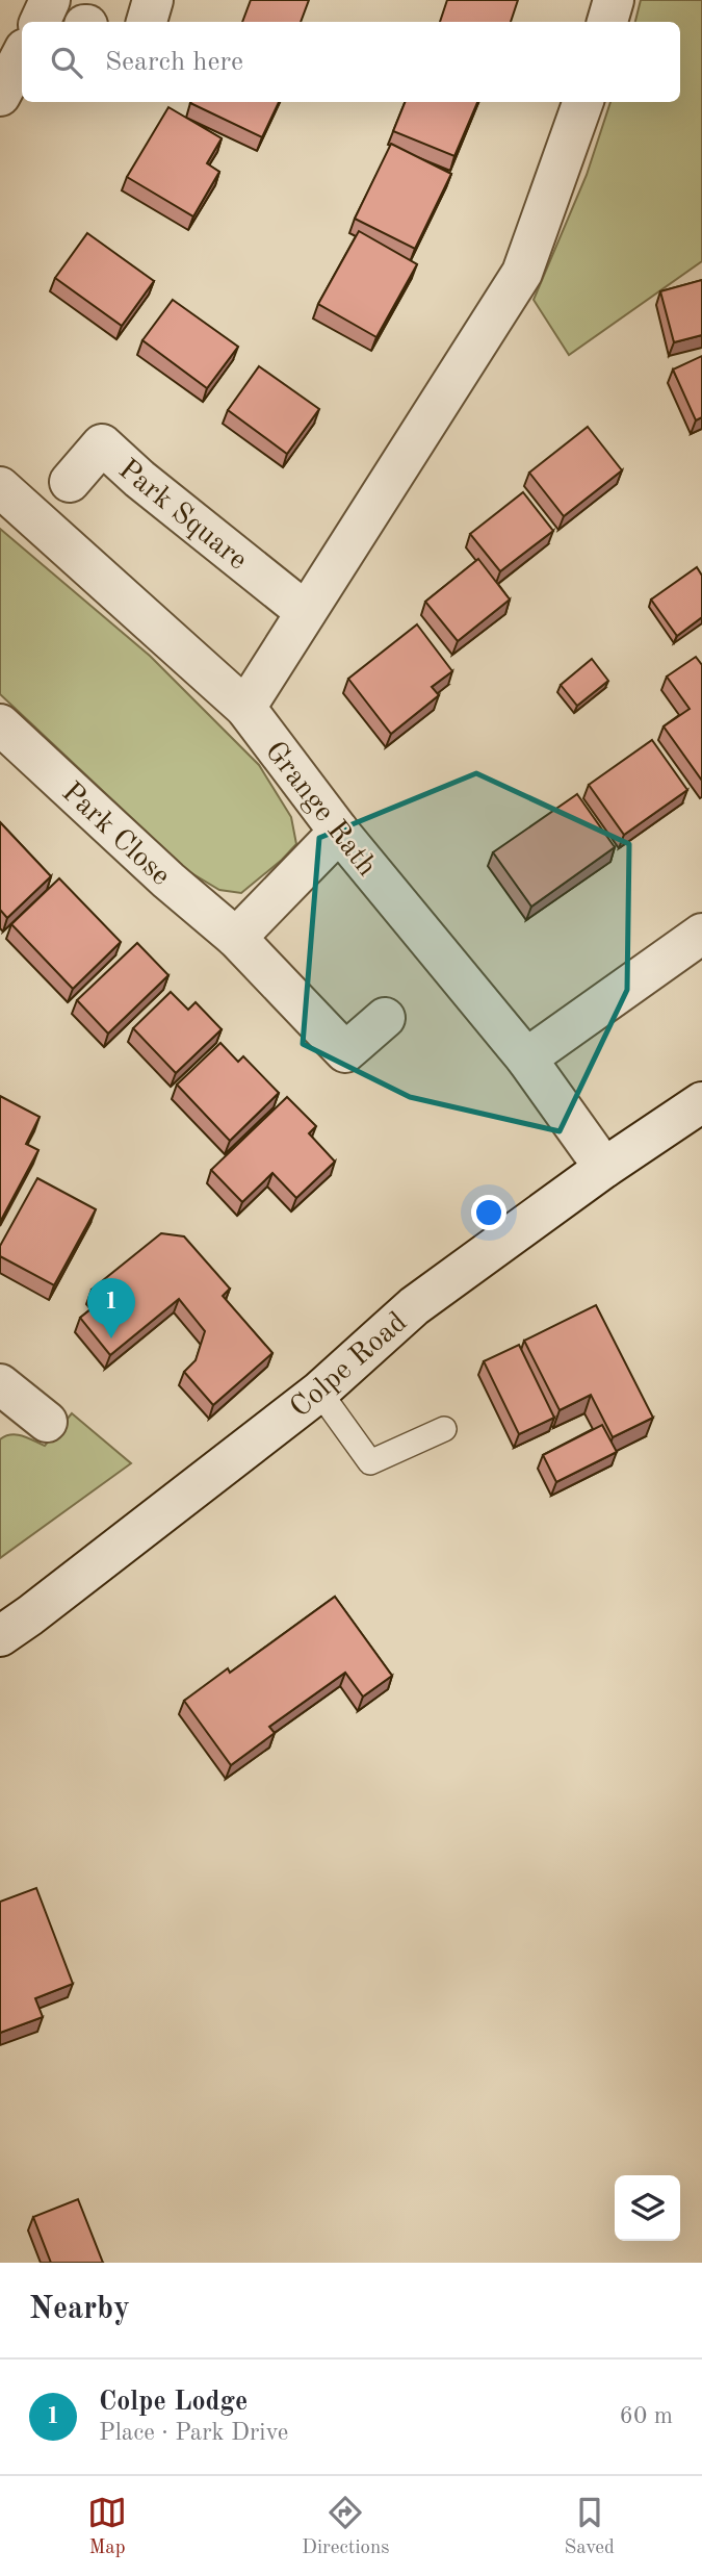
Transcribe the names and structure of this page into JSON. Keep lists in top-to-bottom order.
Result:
{
  "streets": {
    "street": [
      "Park Square",
      "Grange Rath",
      "Park Close",
      "Colpe Road"
    ]
  },
  "crossings": [
    ["Grange Rath", "Colpe Road"]
  ],
  "page": {
    "search": "Search here",
    "pins": "1",
    "heading": "Nearby",
    "list": [
      {
        "mark": "1",
        "name": "Colpe Lodge",
        "note": "Place · Park Drive",
        "value": "60 m"
      }
    ],
    "nav": ["Map", "Directions", "Saved"]
  }
}
